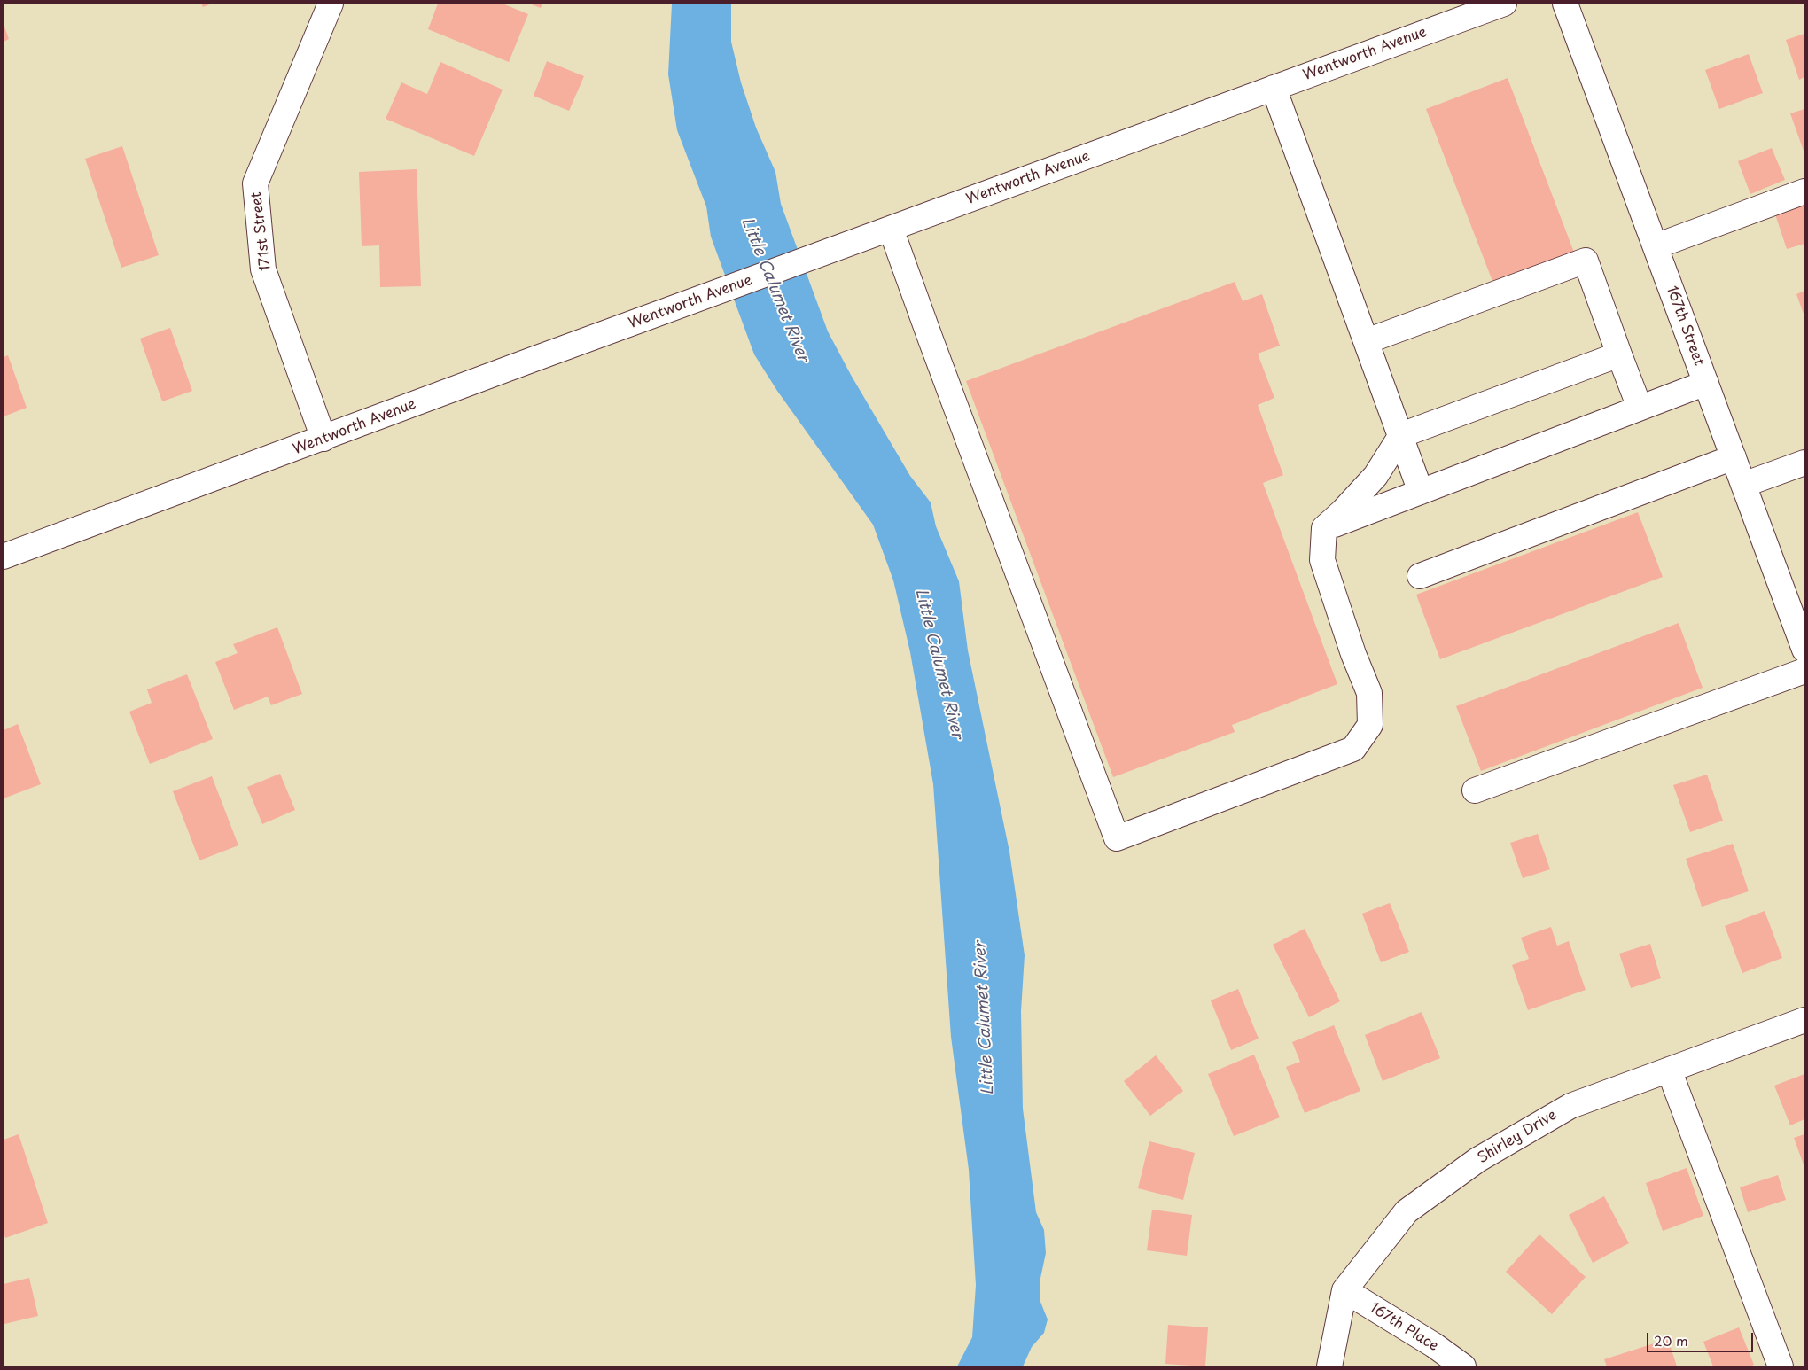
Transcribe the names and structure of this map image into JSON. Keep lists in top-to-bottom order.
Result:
{
  "streets": {
    "street": [
      "Wentworth Avenue",
      "171st Street",
      "167th Street",
      "Shirley Drive",
      "167th Place"
    ]
  },
  "crossings": [
    ["Wentworth Avenue", "171st Street"],
    ["Shirley Drive", "167th Place"]
  ],
  "water": ["Little Calumet River"],
  "scale_bar": "20 m"
}
